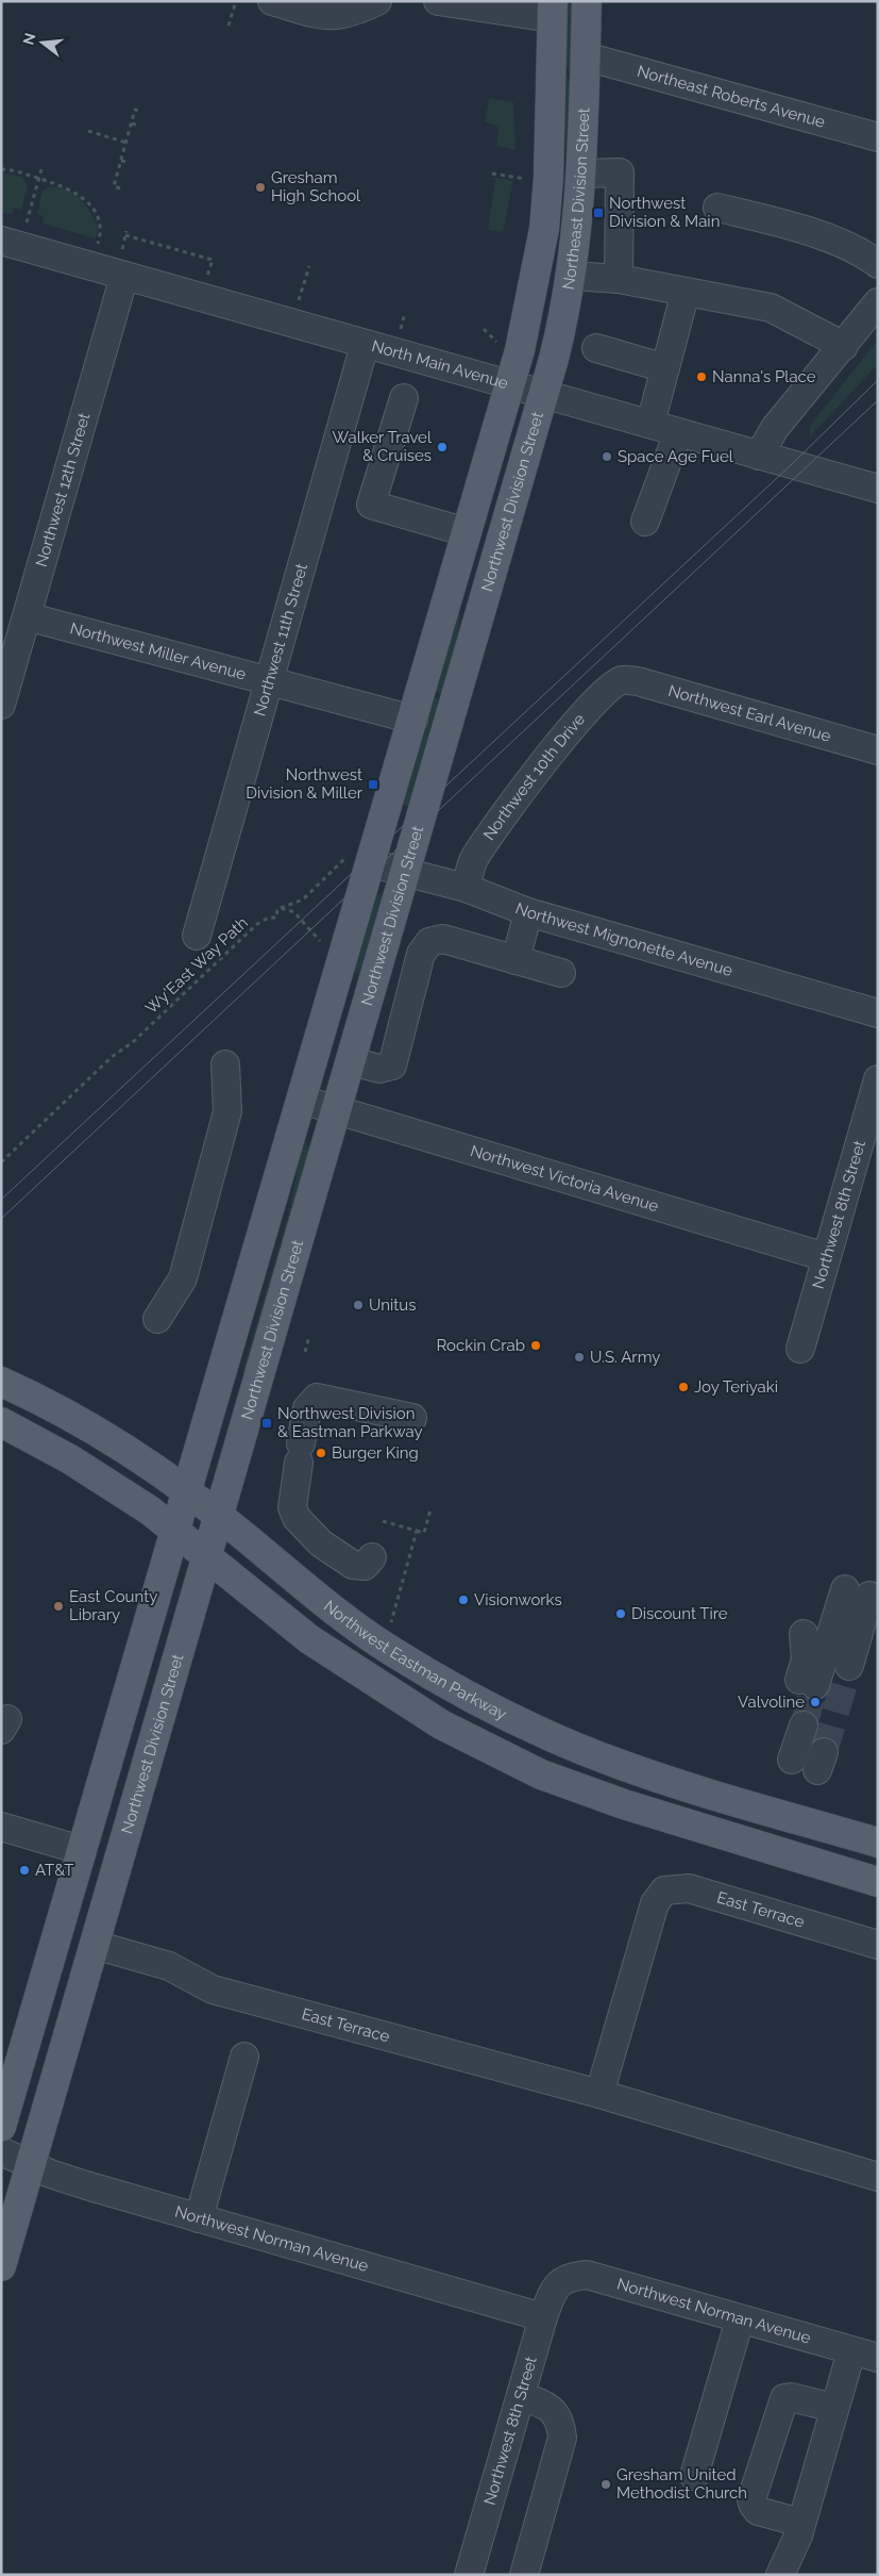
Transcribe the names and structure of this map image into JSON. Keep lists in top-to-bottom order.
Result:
{
  "streets": {
    "main road": ["Northeast Division Street", "Northwest Division Street", "Northwest Eastman Parkway"],
    "street": [
      "Northeast Roberts Avenue",
      "North Main Avenue",
      "Northwest 12th Street",
      "Northwest 11th Street",
      "Northwest Miller Avenue",
      "Northwest Earl Avenue",
      "Northwest 10th Drive",
      "Northwest Mignonette Avenue",
      "Northwest Victoria Avenue",
      "Northwest 8th Street",
      "East Terrace",
      "Northwest Norman Avenue"
    ],
    "path": ["Wy'East Way Path"]
  },
  "crossings": [
    ["Northeast Roberts Avenue", "Northeast Division Street"],
    ["Northeast Division Street", "North Main Avenue"],
    ["Northeast Division Street", "Northwest Division Street"],
    ["North Main Avenue", "Northwest 12th Street"],
    ["North Main Avenue", "Northwest Division Street"],
    ["North Main Avenue", "Northwest 11th Street"],
    ["Northwest 12th Street", "Northwest Miller Avenue"],
    ["Northwest Division Street", "Northwest Mignonette Avenue"],
    ["Northwest Division Street", "Northwest Victoria Avenue"],
    ["Northwest Division Street", "Northwest Eastman Parkway"],
    ["Northwest Division Street", "East Terrace"],
    ["Northwest Division Street", "Northwest Norman Avenue"],
    ["Northwest 11th Street", "Northwest Miller Avenue"],
    ["Northwest Earl Avenue", "Northwest 10th Drive"],
    ["Northwest 10th Drive", "Northwest Mignonette Avenue"],
    ["Northwest Victoria Avenue", "Northwest 8th Street"],
    ["Northwest 8th Street", "Northwest Norman Avenue"]
  ],
  "places": {
    "other": [
      "Gresham High School",
      "Nanna's Place",
      "Walker Travel & Cruises",
      "Space Age Fuel",
      "Unitus",
      "Rockin Crab",
      "U.S. Army",
      "Joy Teriyaki",
      "Burger King",
      "Visionworks",
      "East County Library",
      "Discount Tire",
      "Valvoline",
      "AT&T",
      "Gresham United Methodist Church"
    ],
    "transit": ["Northwest Division & Main", "Northwest Division & Miller", "Northwest Division & Eastman Parkway"]
  },
  "north": "left"
}
